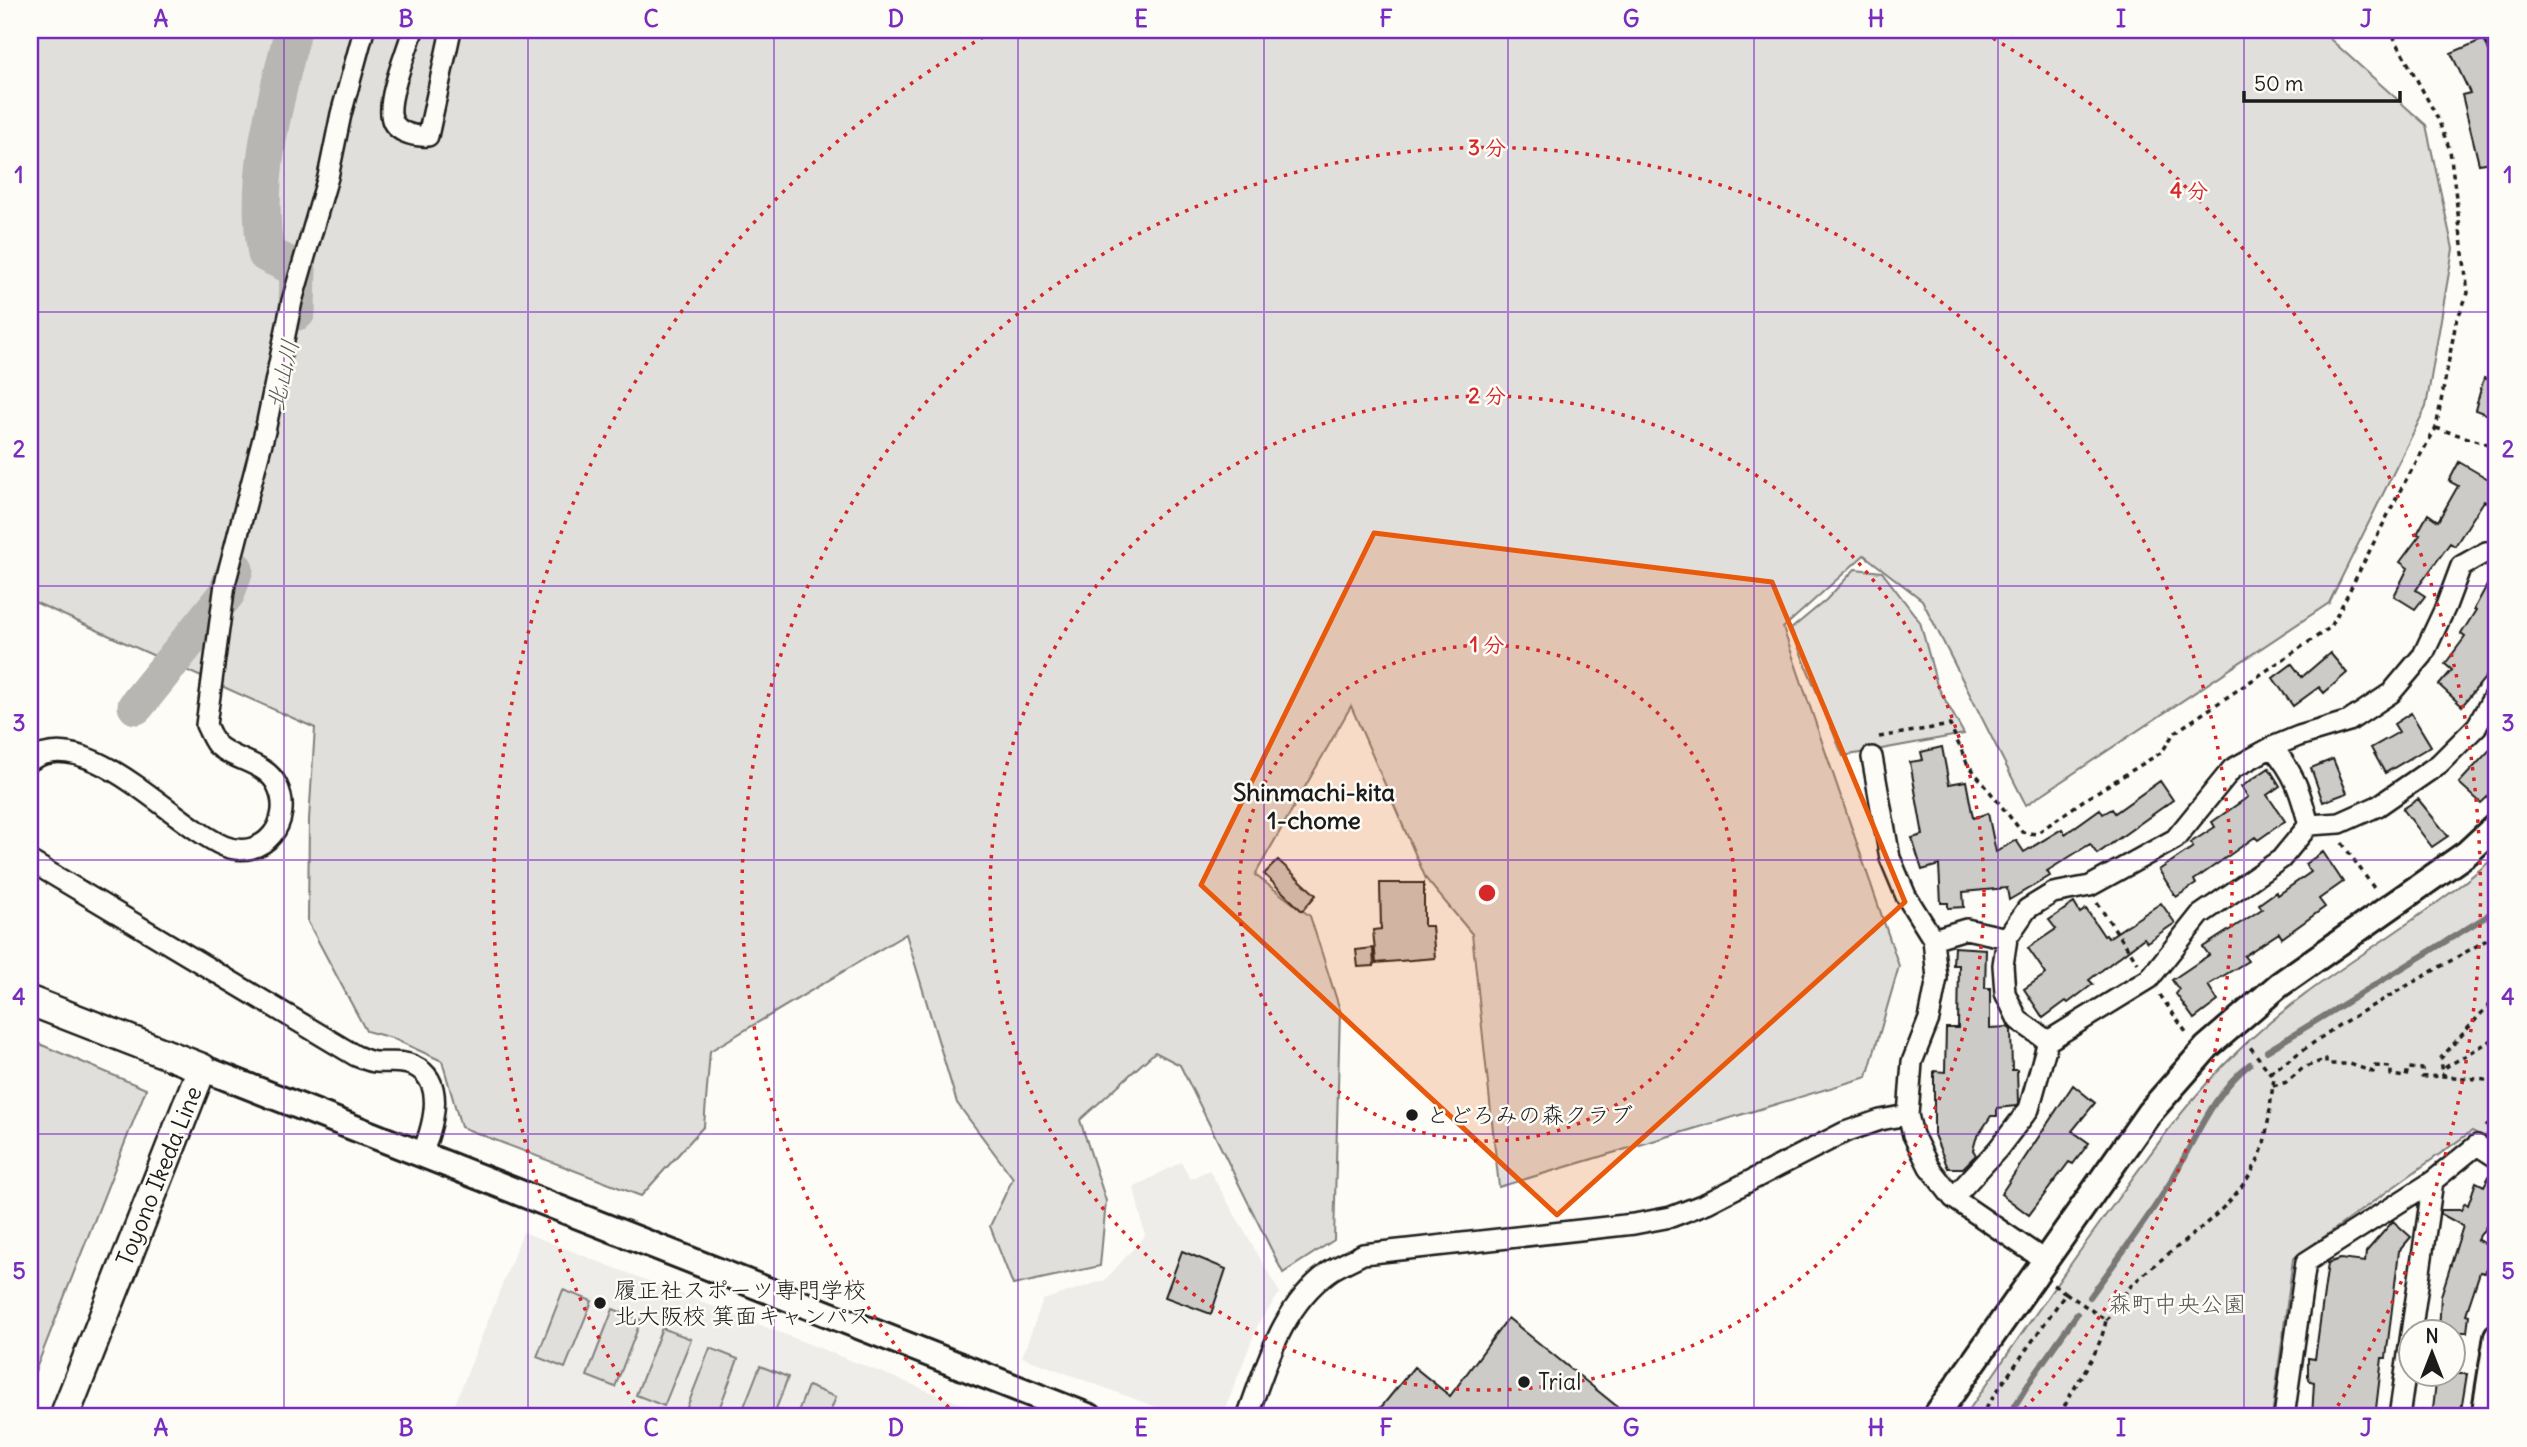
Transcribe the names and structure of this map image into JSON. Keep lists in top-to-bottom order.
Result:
{
  "streets": {
    "main road": ["Toyono Ikeda Line"]
  },
  "districts": ["Shinmachi-kita 1-chome"],
  "water": ["北山川"],
  "parks": ["森町中央公園"],
  "places": ["とどろみの森クラブ", "履正社スポーツ専門学校 北大阪校 箕面キャンパス", "Trial"],
  "scale_bar": "50 m",
  "north": "top",
  "grid": {
    "columns": [
      "A",
      "B",
      "C",
      "D",
      "E",
      "F",
      "G",
      "H",
      "I",
      "J"
    ],
    "rows": [
      "1",
      "2",
      "3",
      "4",
      "5"
    ]
  },
  "rings": [
    "3 分",
    "4 分",
    "2 分",
    "1 分"
  ]
}
